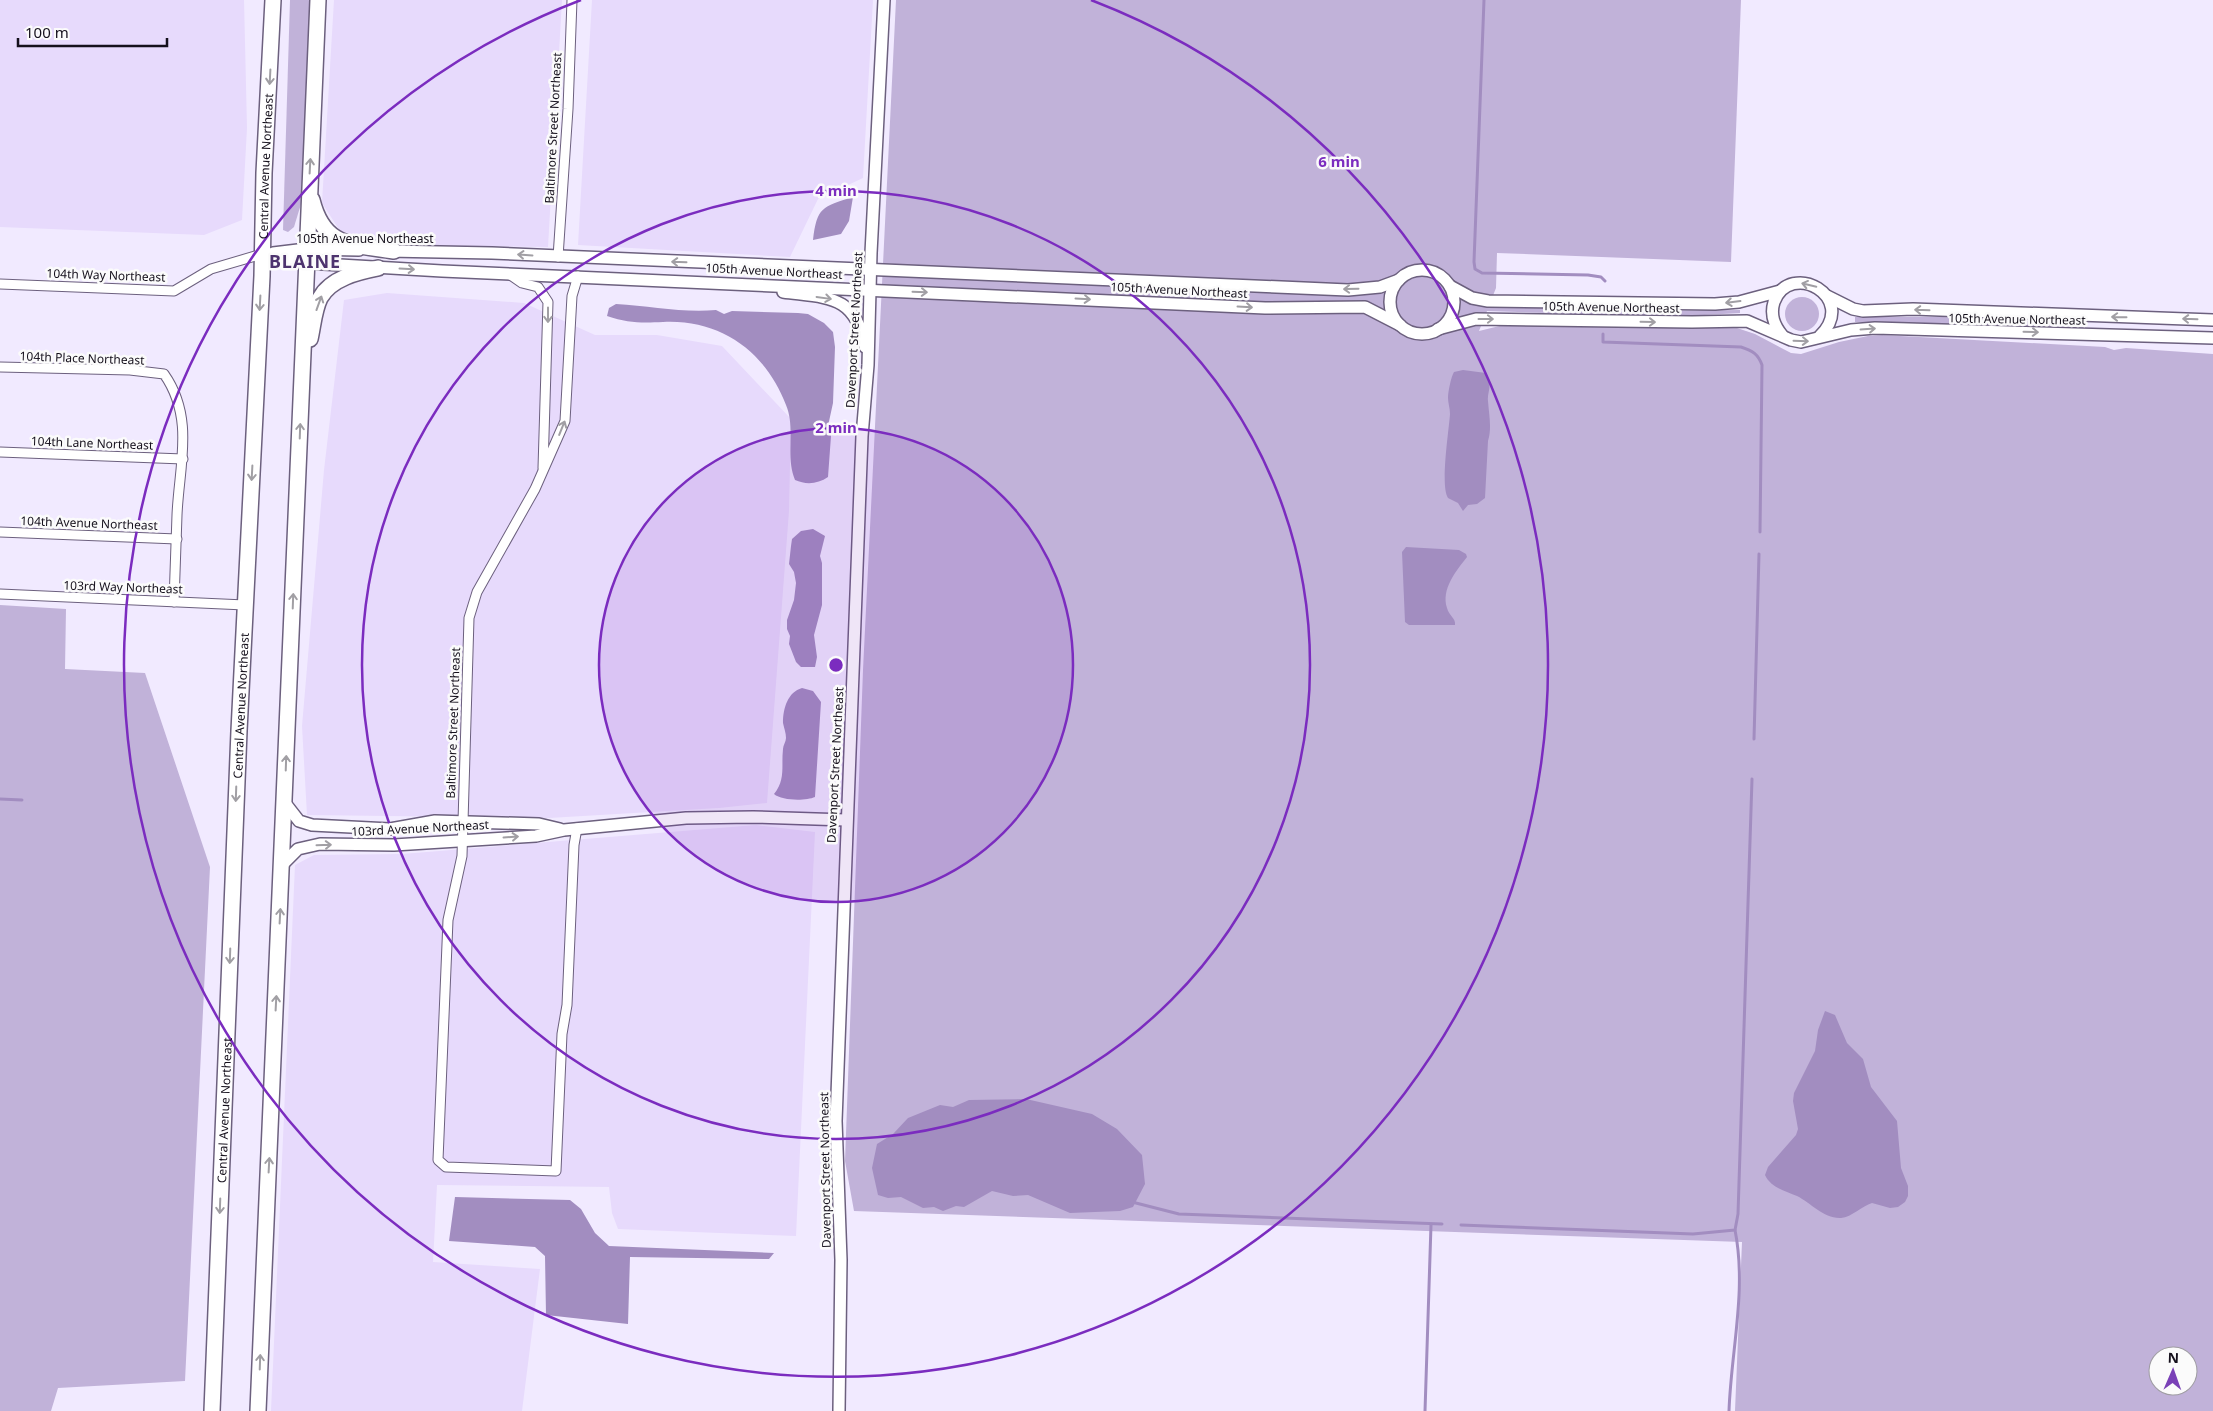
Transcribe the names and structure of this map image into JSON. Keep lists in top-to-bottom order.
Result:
{
  "streets": {
    "highway": ["Central Avenue Northeast"],
    "street": [
      "Baltimore Street Northeast",
      "105th Avenue Northeast",
      "104th Way Northeast",
      "Davenport Street Northeast",
      "104th Place Northeast",
      "104th Lane Northeast",
      "104th Avenue Northeast",
      "103rd Way Northeast",
      "103rd Avenue Northeast"
    ]
  },
  "crossings": [
    ["Baltimore Street Northeast", "105th Avenue Northeast"],
    ["Baltimore Street Northeast", "103rd Avenue Northeast"],
    ["Central Avenue Northeast", "105th Avenue Northeast"],
    ["Central Avenue Northeast", "104th Way Northeast"],
    ["Central Avenue Northeast", "103rd Way Northeast"],
    ["105th Avenue Northeast", "104th Way Northeast"],
    ["105th Avenue Northeast", "Davenport Street Northeast"],
    ["Davenport Street Northeast", "103rd Avenue Northeast"],
    ["104th Place Northeast", "104th Lane Northeast"]
  ],
  "districts": ["BLAINE"],
  "scale_bar": "100 m",
  "north": "top",
  "rings": ["6 min", "4 min", "2 min"]
}
